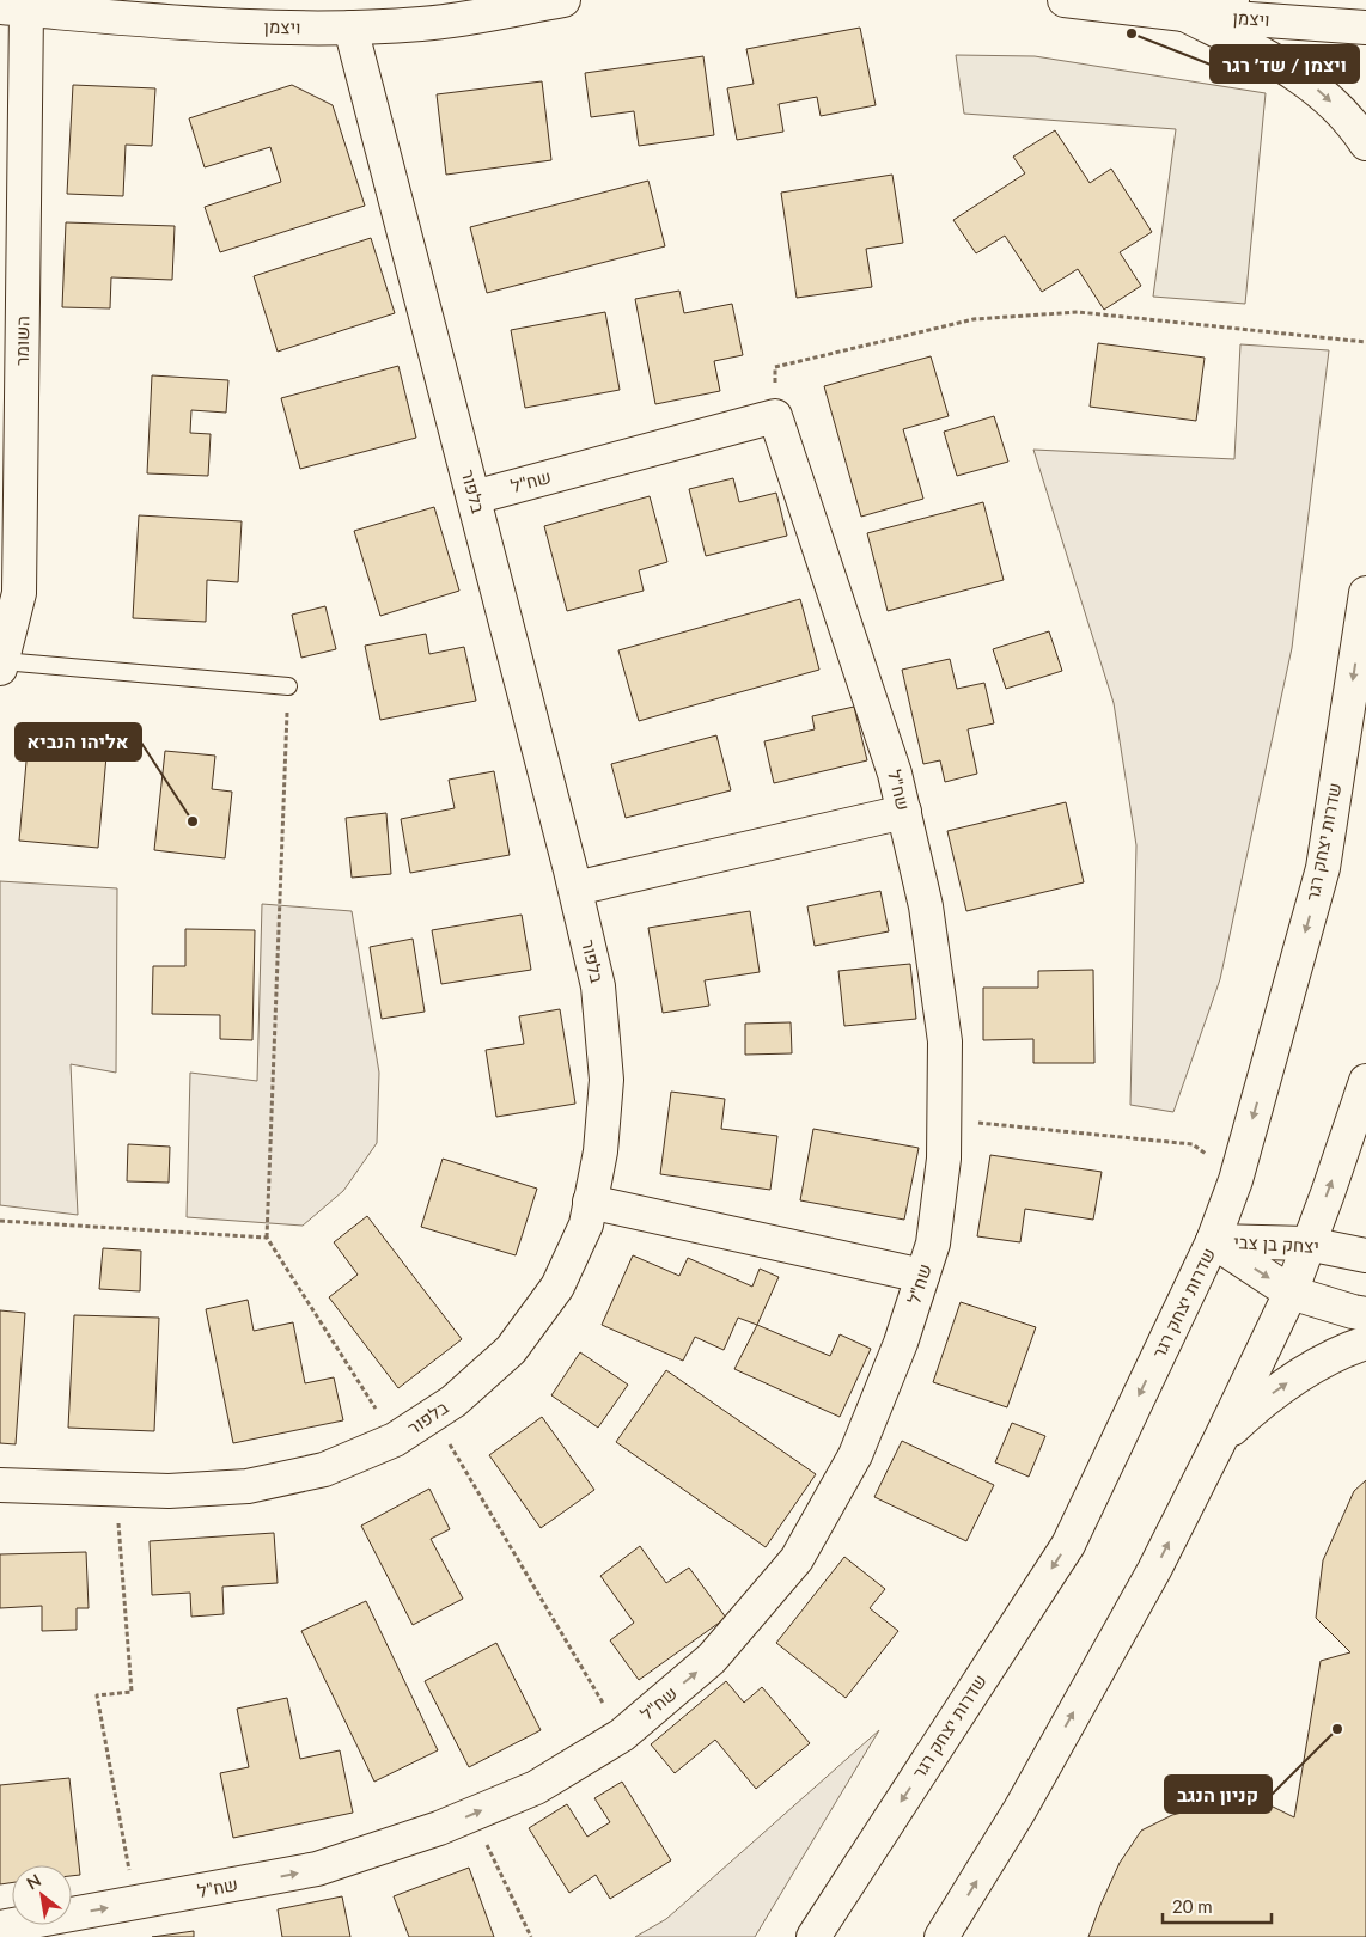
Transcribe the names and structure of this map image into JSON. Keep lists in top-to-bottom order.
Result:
{
  "streets": {
    "street": [
      "ויצמן",
      "השומר",
      "שח\"ל",
      "בלפור",
      "שדרות יצחק רגר",
      "יצחק בן צבי"
    ]
  },
  "crossings": [
    ["ויצמן", "השומר"],
    ["ויצמן", "בלפור"],
    ["שח\"ל", "בלפור"],
    ["שדרות יצחק רגר", "יצחק בן צבי"]
  ],
  "one_way": ["שח\"ל"],
  "places": ["ויצמן / שד׳ רגר", "אליהו הנביא", "קניון הנגב"],
  "scale_bar": "20 m",
  "north": "top left"
}
